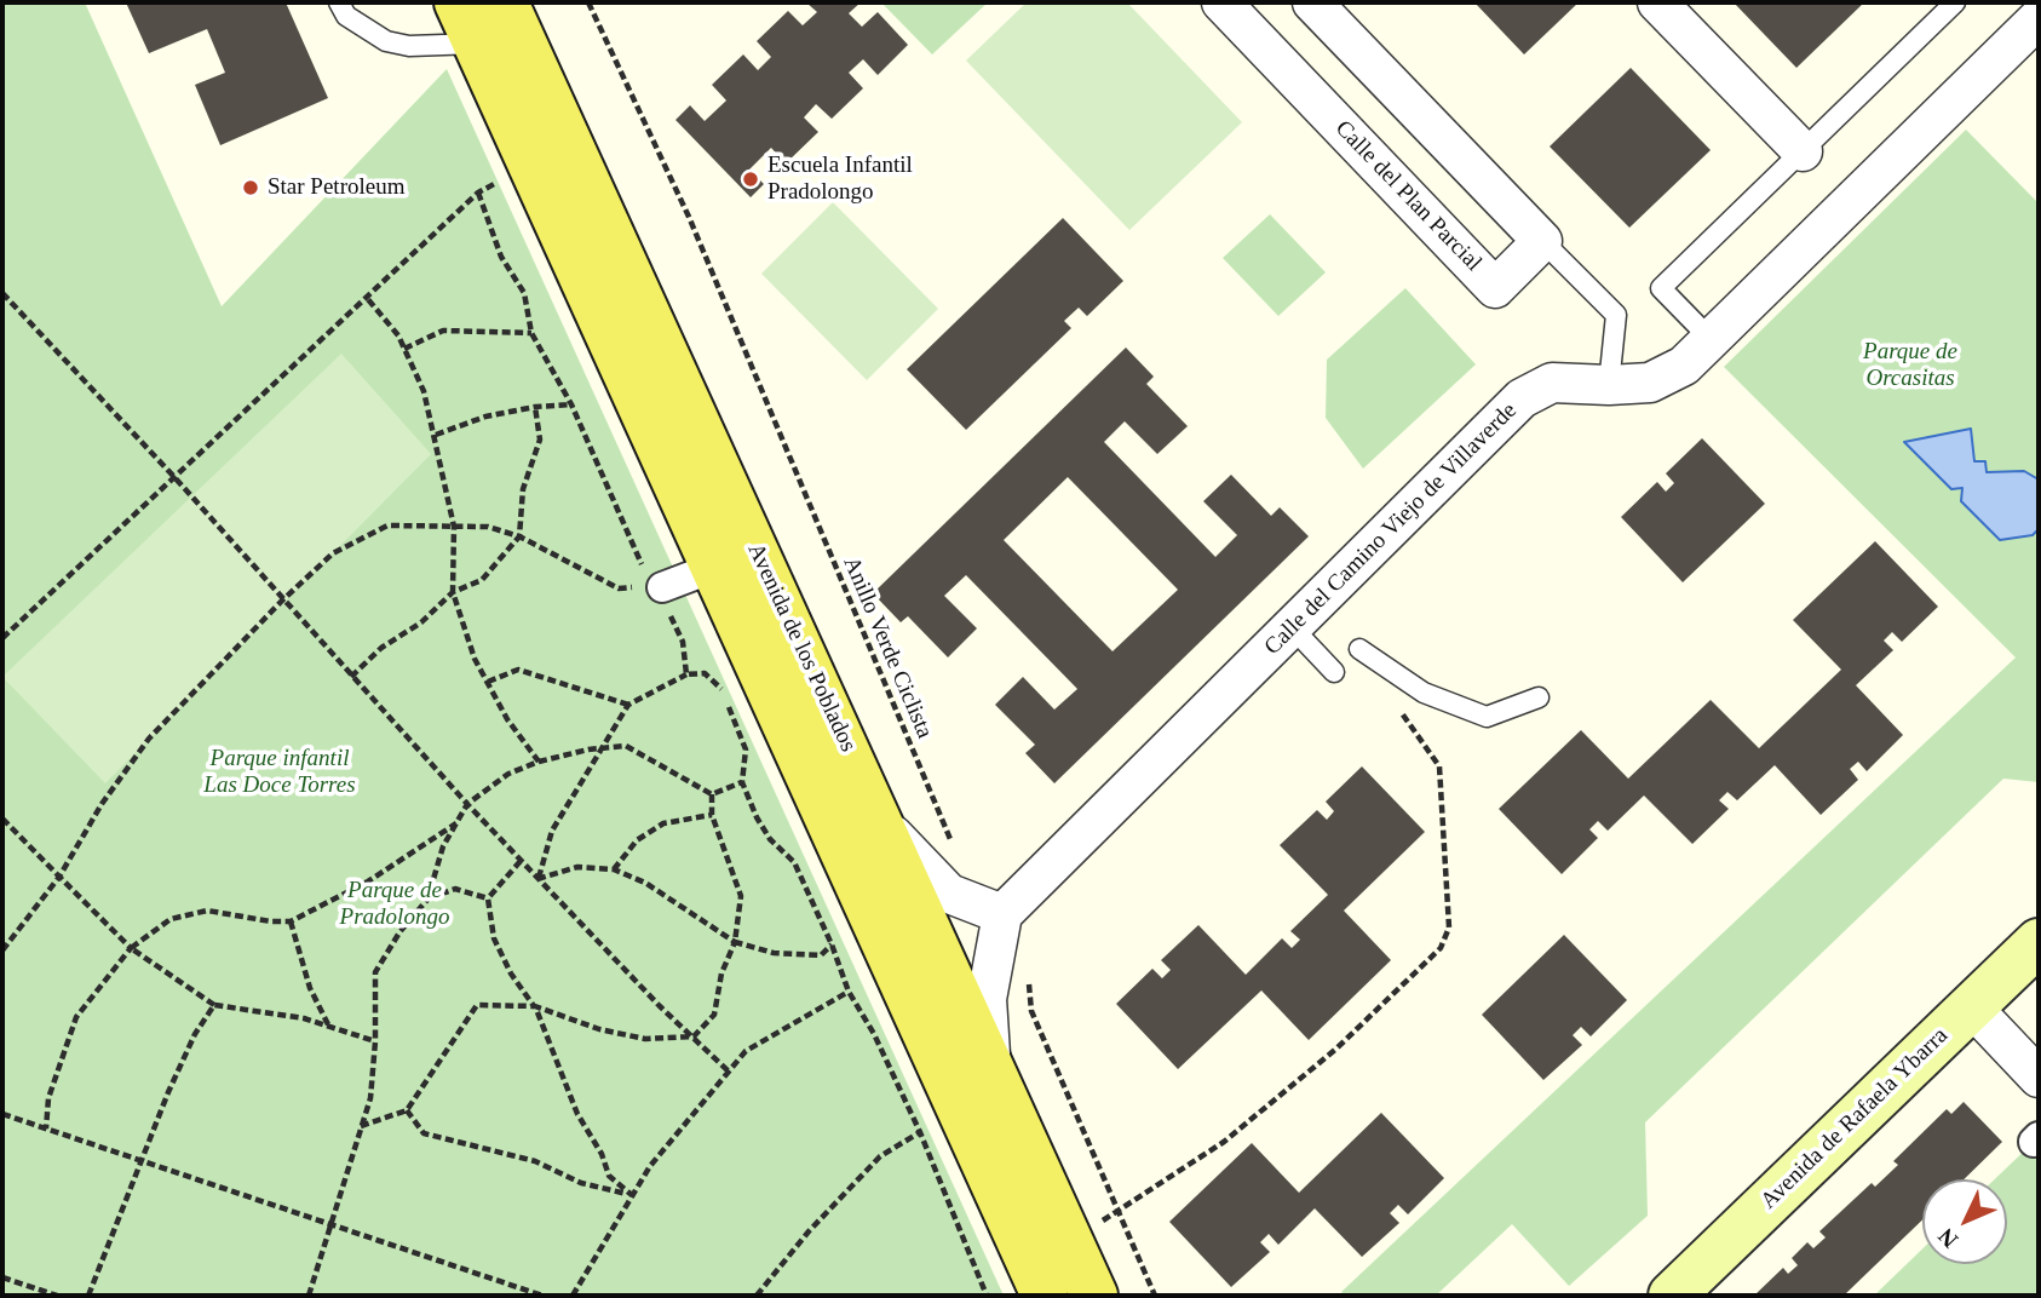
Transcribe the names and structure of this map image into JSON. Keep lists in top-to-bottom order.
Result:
{
  "streets": {
    "main road": ["Avenida de los Poblados", "Avenida de Rafaela Ybarra"],
    "street": ["Calle del Plan Parcial", "Calle del Camino Viejo de Villaverde"],
    "path": ["Anillo Verde Ciclista"]
  },
  "crossings": [
    ["Calle del Camino Viejo de Villaverde", "Avenida de los Poblados"]
  ],
  "parks": ["Parque de Orcasitas", "Parque infantil Las Doce Torres", "Parque de Pradolongo"],
  "places": ["Escuela Infantil Pradolongo", "Star Petroleum"],
  "north": "bottom left"
}
